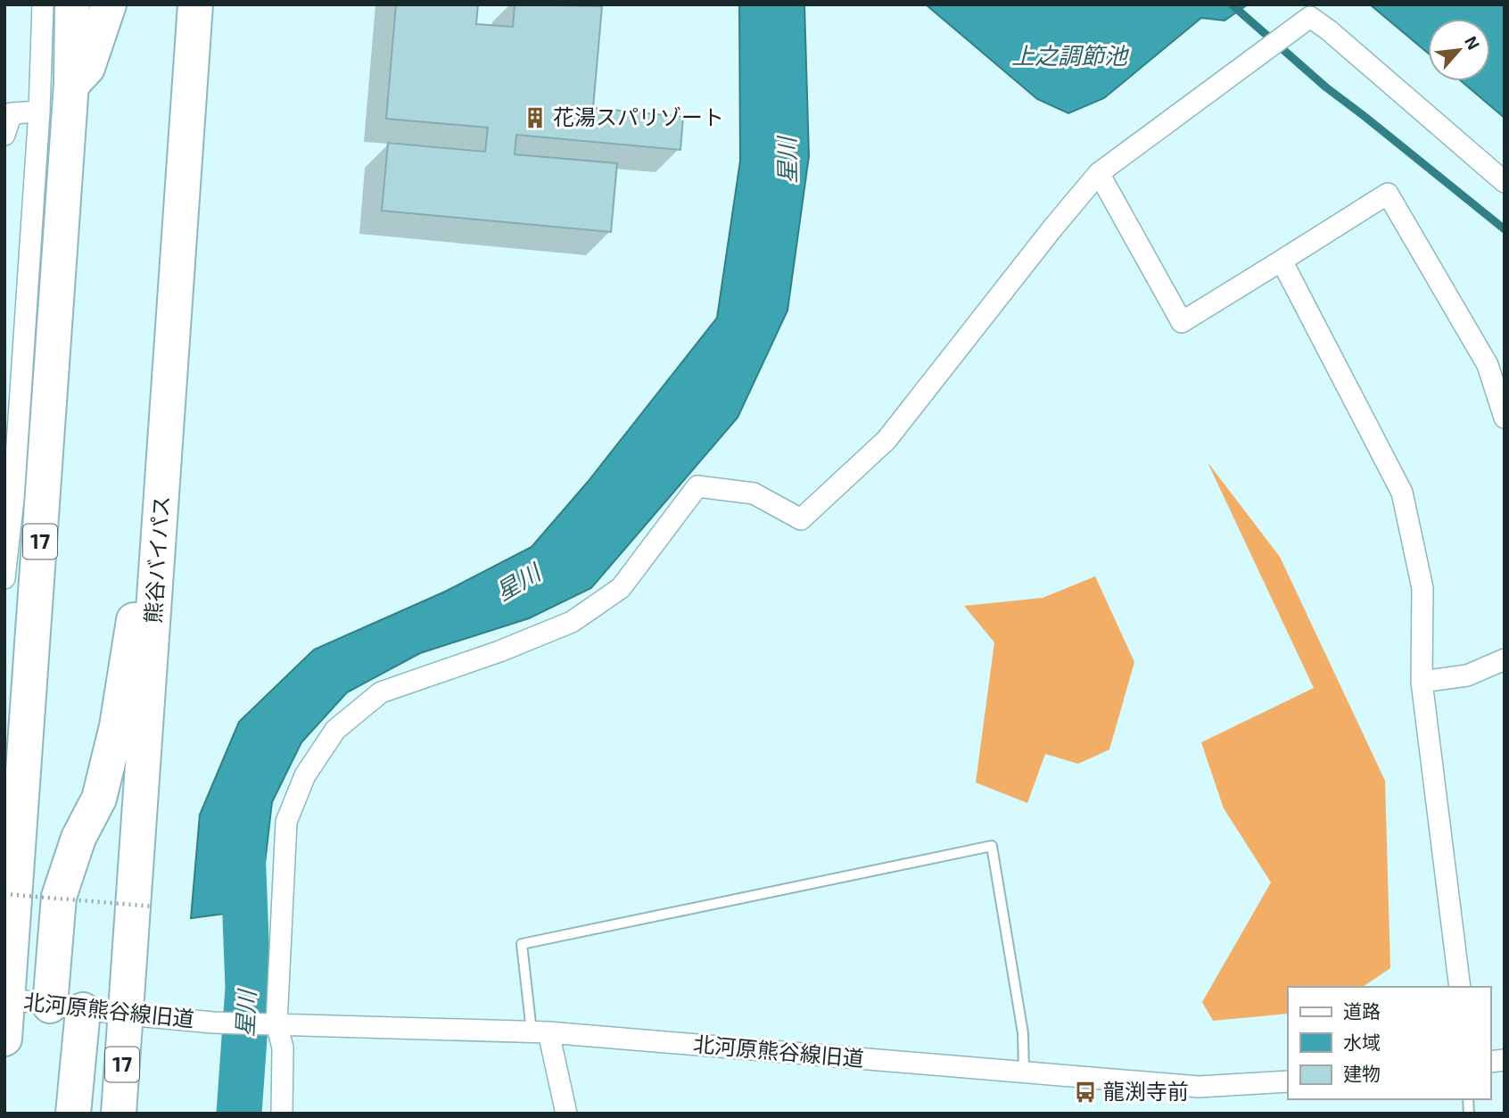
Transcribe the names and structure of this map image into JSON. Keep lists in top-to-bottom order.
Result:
{
  "streets": {
    "highway": ["17", "熊谷バイパス"],
    "street": ["北河原熊谷線旧道"]
  },
  "crossings": [
    ["17", "北河原熊谷線旧道"],
    ["熊谷バイパス", "北河原熊谷線旧道"]
  ],
  "water": ["上之調節池", "星川"],
  "places": {
    "building": ["花湯スパリゾート"],
    "bus stop": ["龍渕寺前"]
  },
  "legend": ["道路", "水域", "建物"],
  "north": "top right"
}
